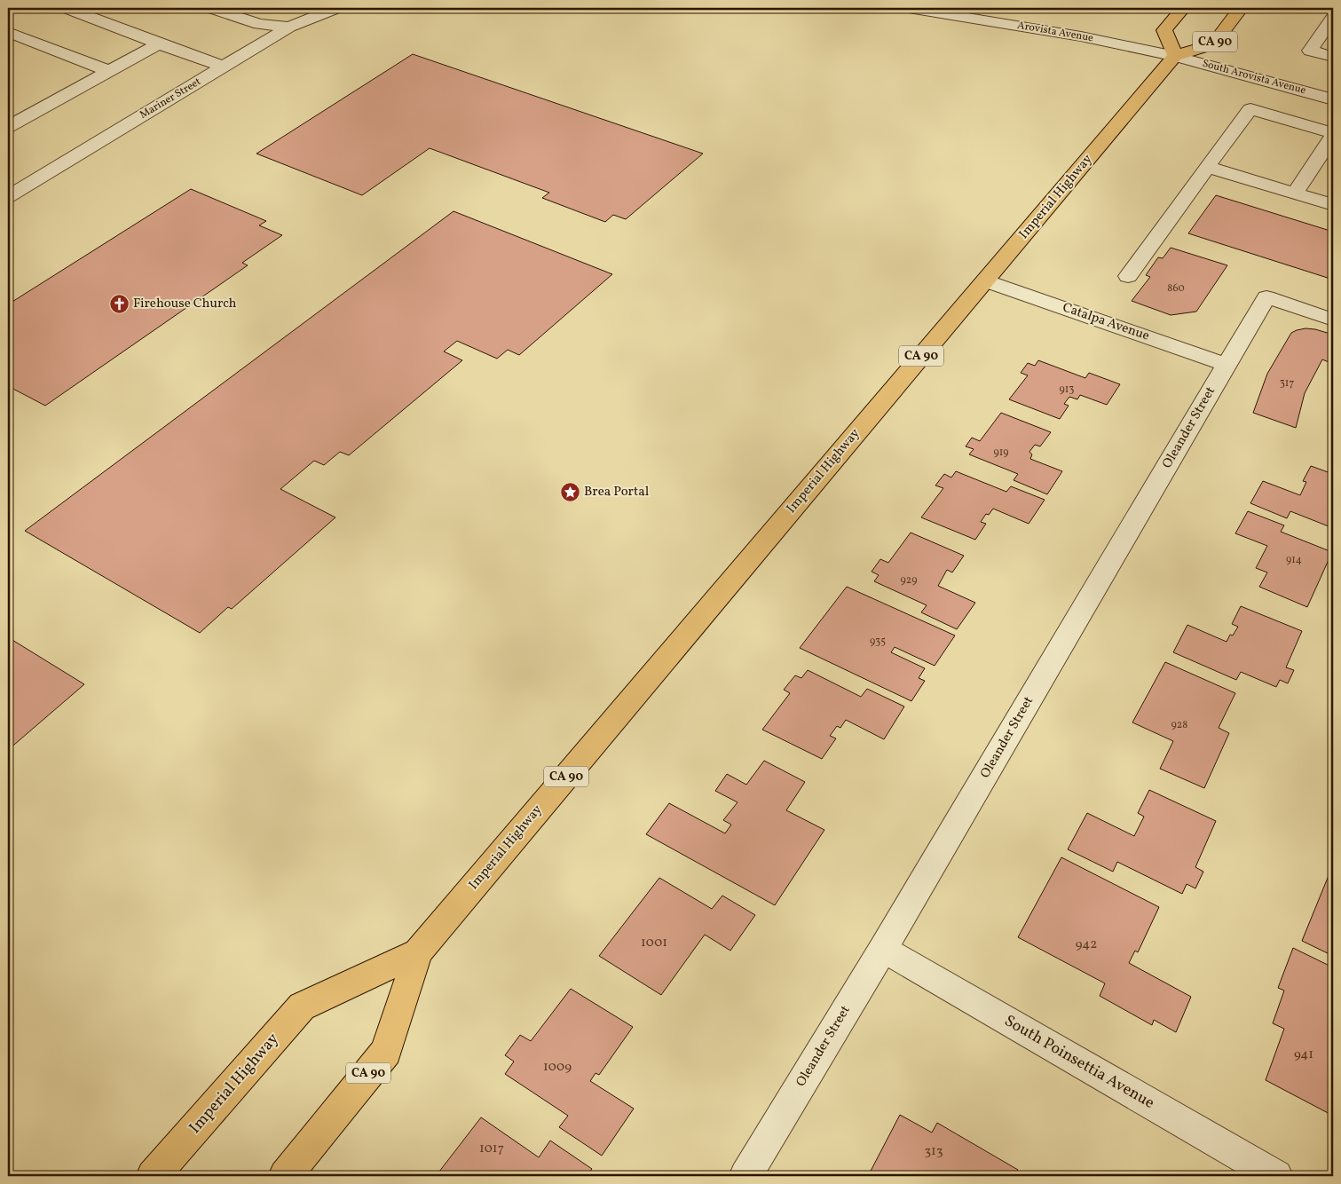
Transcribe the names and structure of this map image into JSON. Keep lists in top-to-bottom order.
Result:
{
  "streets": {
    "main road": ["CA 90", "Imperial Highway"],
    "street": [
      "Arovista Avenue",
      "South Arovista Avenue",
      "Mariner Street",
      "Catalpa Avenue",
      "Oleander Street",
      "South Poinsettia Avenue"
    ]
  },
  "crossings": [
    ["Arovista Avenue", "CA 90"],
    ["Arovista Avenue", "South Arovista Avenue"],
    ["Arovista Avenue", "Imperial Highway"],
    ["CA 90", "South Arovista Avenue"],
    ["CA 90", "Imperial Highway"],
    ["South Arovista Avenue", "Imperial Highway"],
    ["Imperial Highway", "Catalpa Avenue"],
    ["Catalpa Avenue", "Oleander Street"],
    ["Oleander Street", "South Poinsettia Avenue"]
  ],
  "places": {
    "church": ["Firehouse Church"],
    "place": ["Brea Portal"]
  },
  "house_numbers": [
    "860",
    "317",
    "913",
    "919",
    "914",
    "929",
    "935",
    "928",
    "1001",
    "942",
    "941",
    "1009",
    "1017",
    "313"
  ]
}
